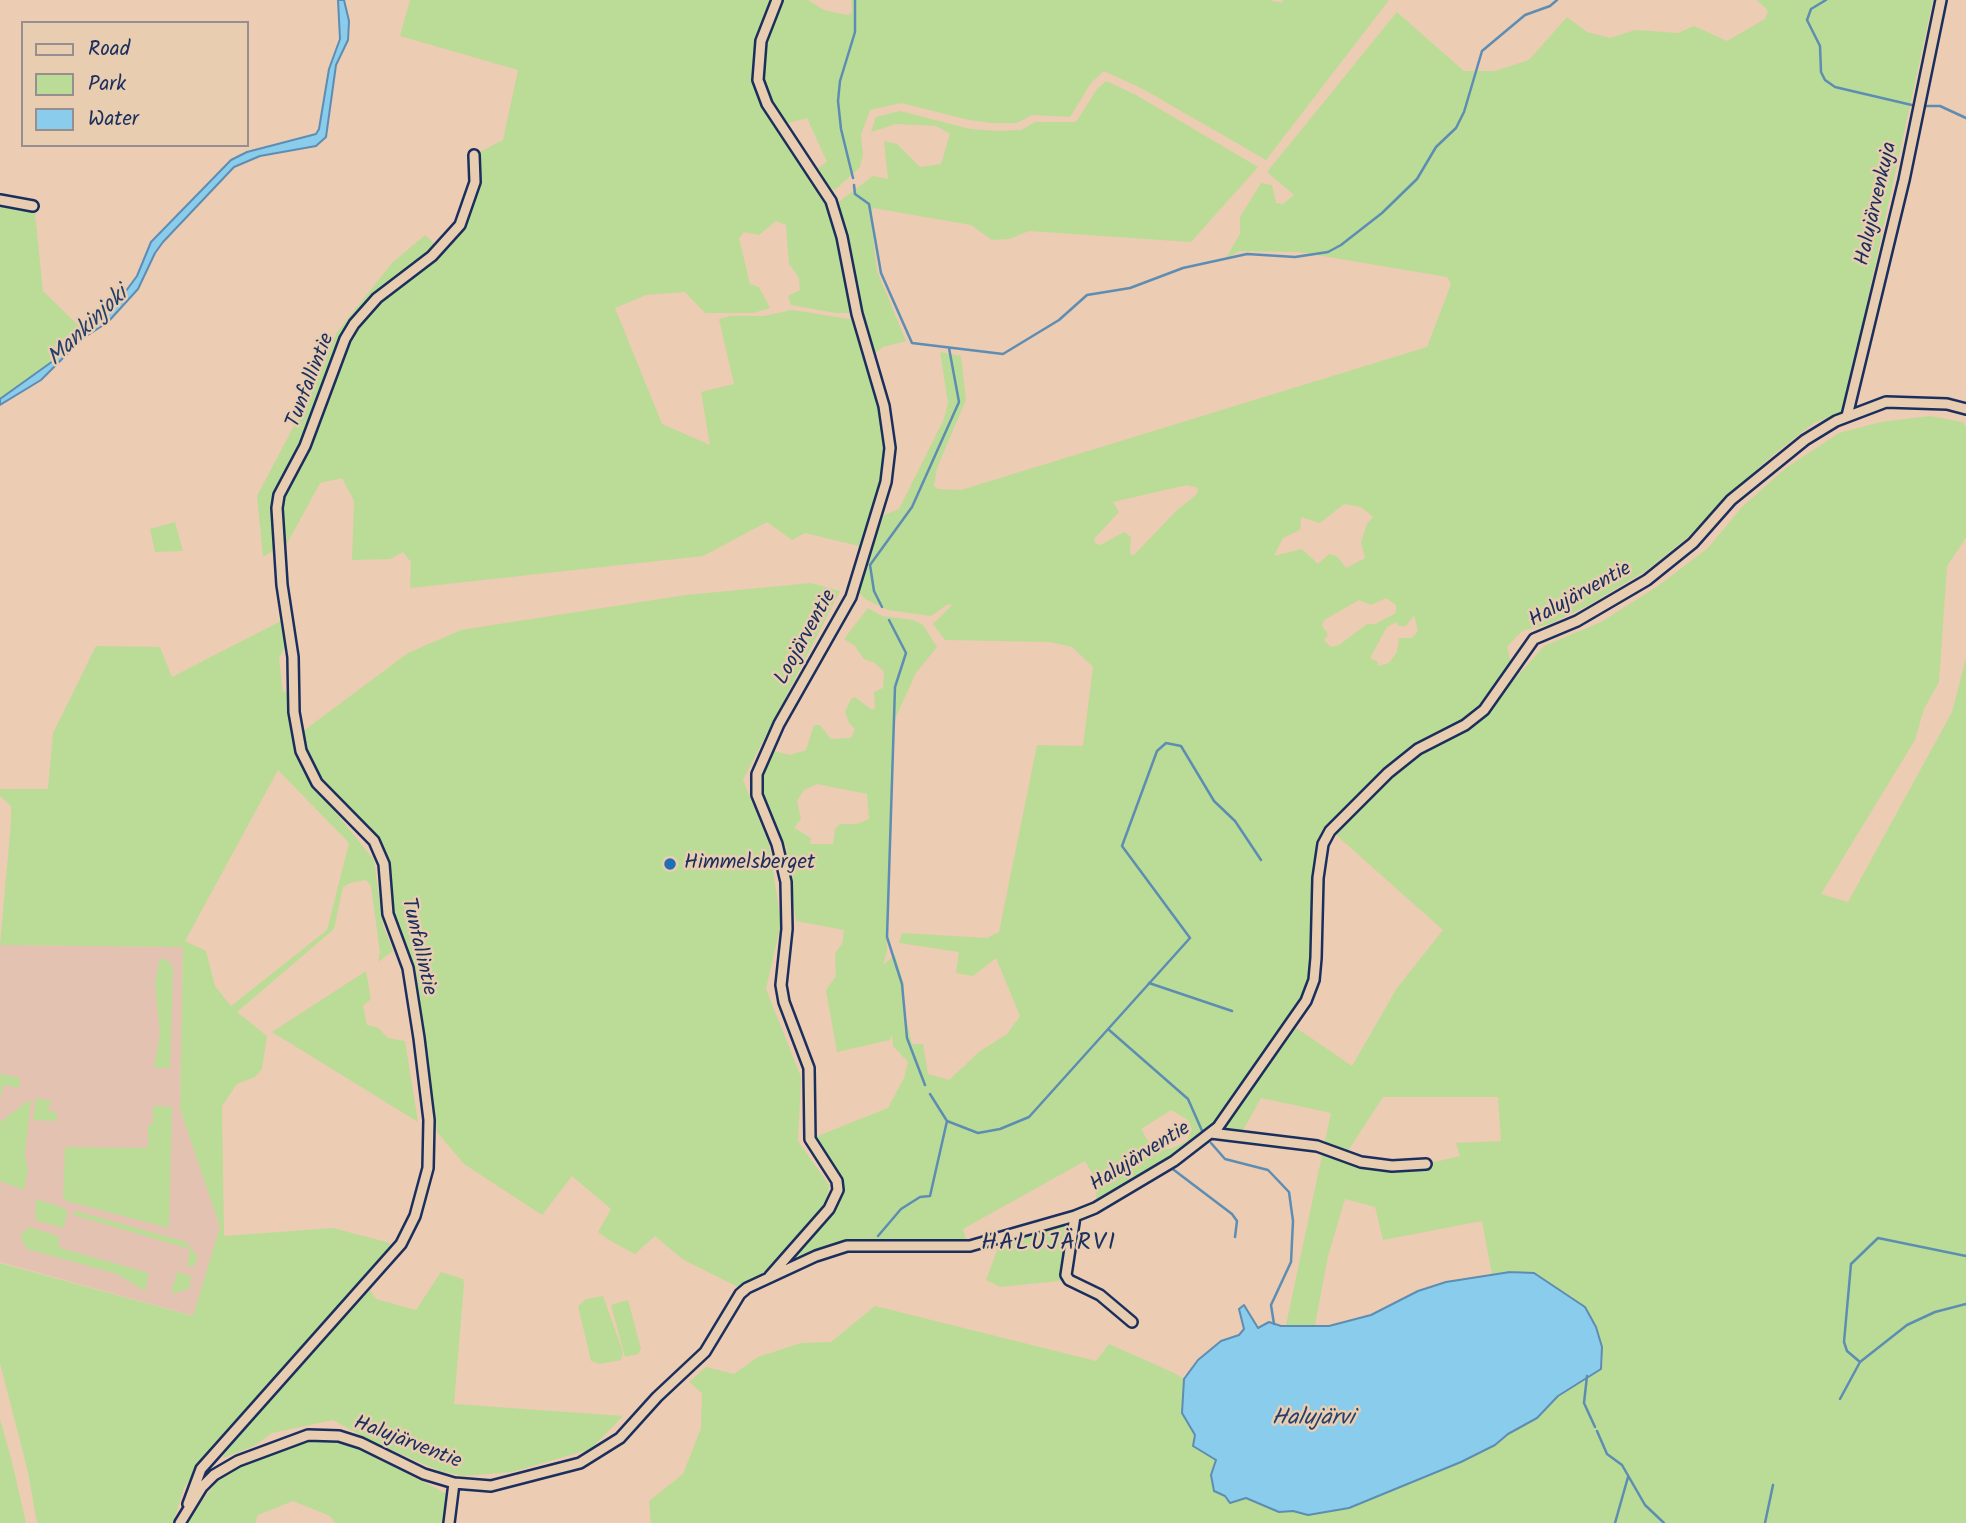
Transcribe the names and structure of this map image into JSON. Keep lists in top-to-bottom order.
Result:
{
  "streets": {
    "street": [
      "Halujärvenkuja",
      "Tunfallintie",
      "Halujärventie",
      "Loojärventie"
    ]
  },
  "crossings": [
    ["Halujärvenkuja", "Halujärventie"],
    ["Tunfallintie", "Halujärventie"],
    ["Halujärventie", "Loojärventie"]
  ],
  "districts": ["HALUJÄRVI"],
  "water": ["Mankinjoki", "Halujärvi"],
  "places": ["Himmelsberget"],
  "legend": ["Road", "Park", "Water"]
}
